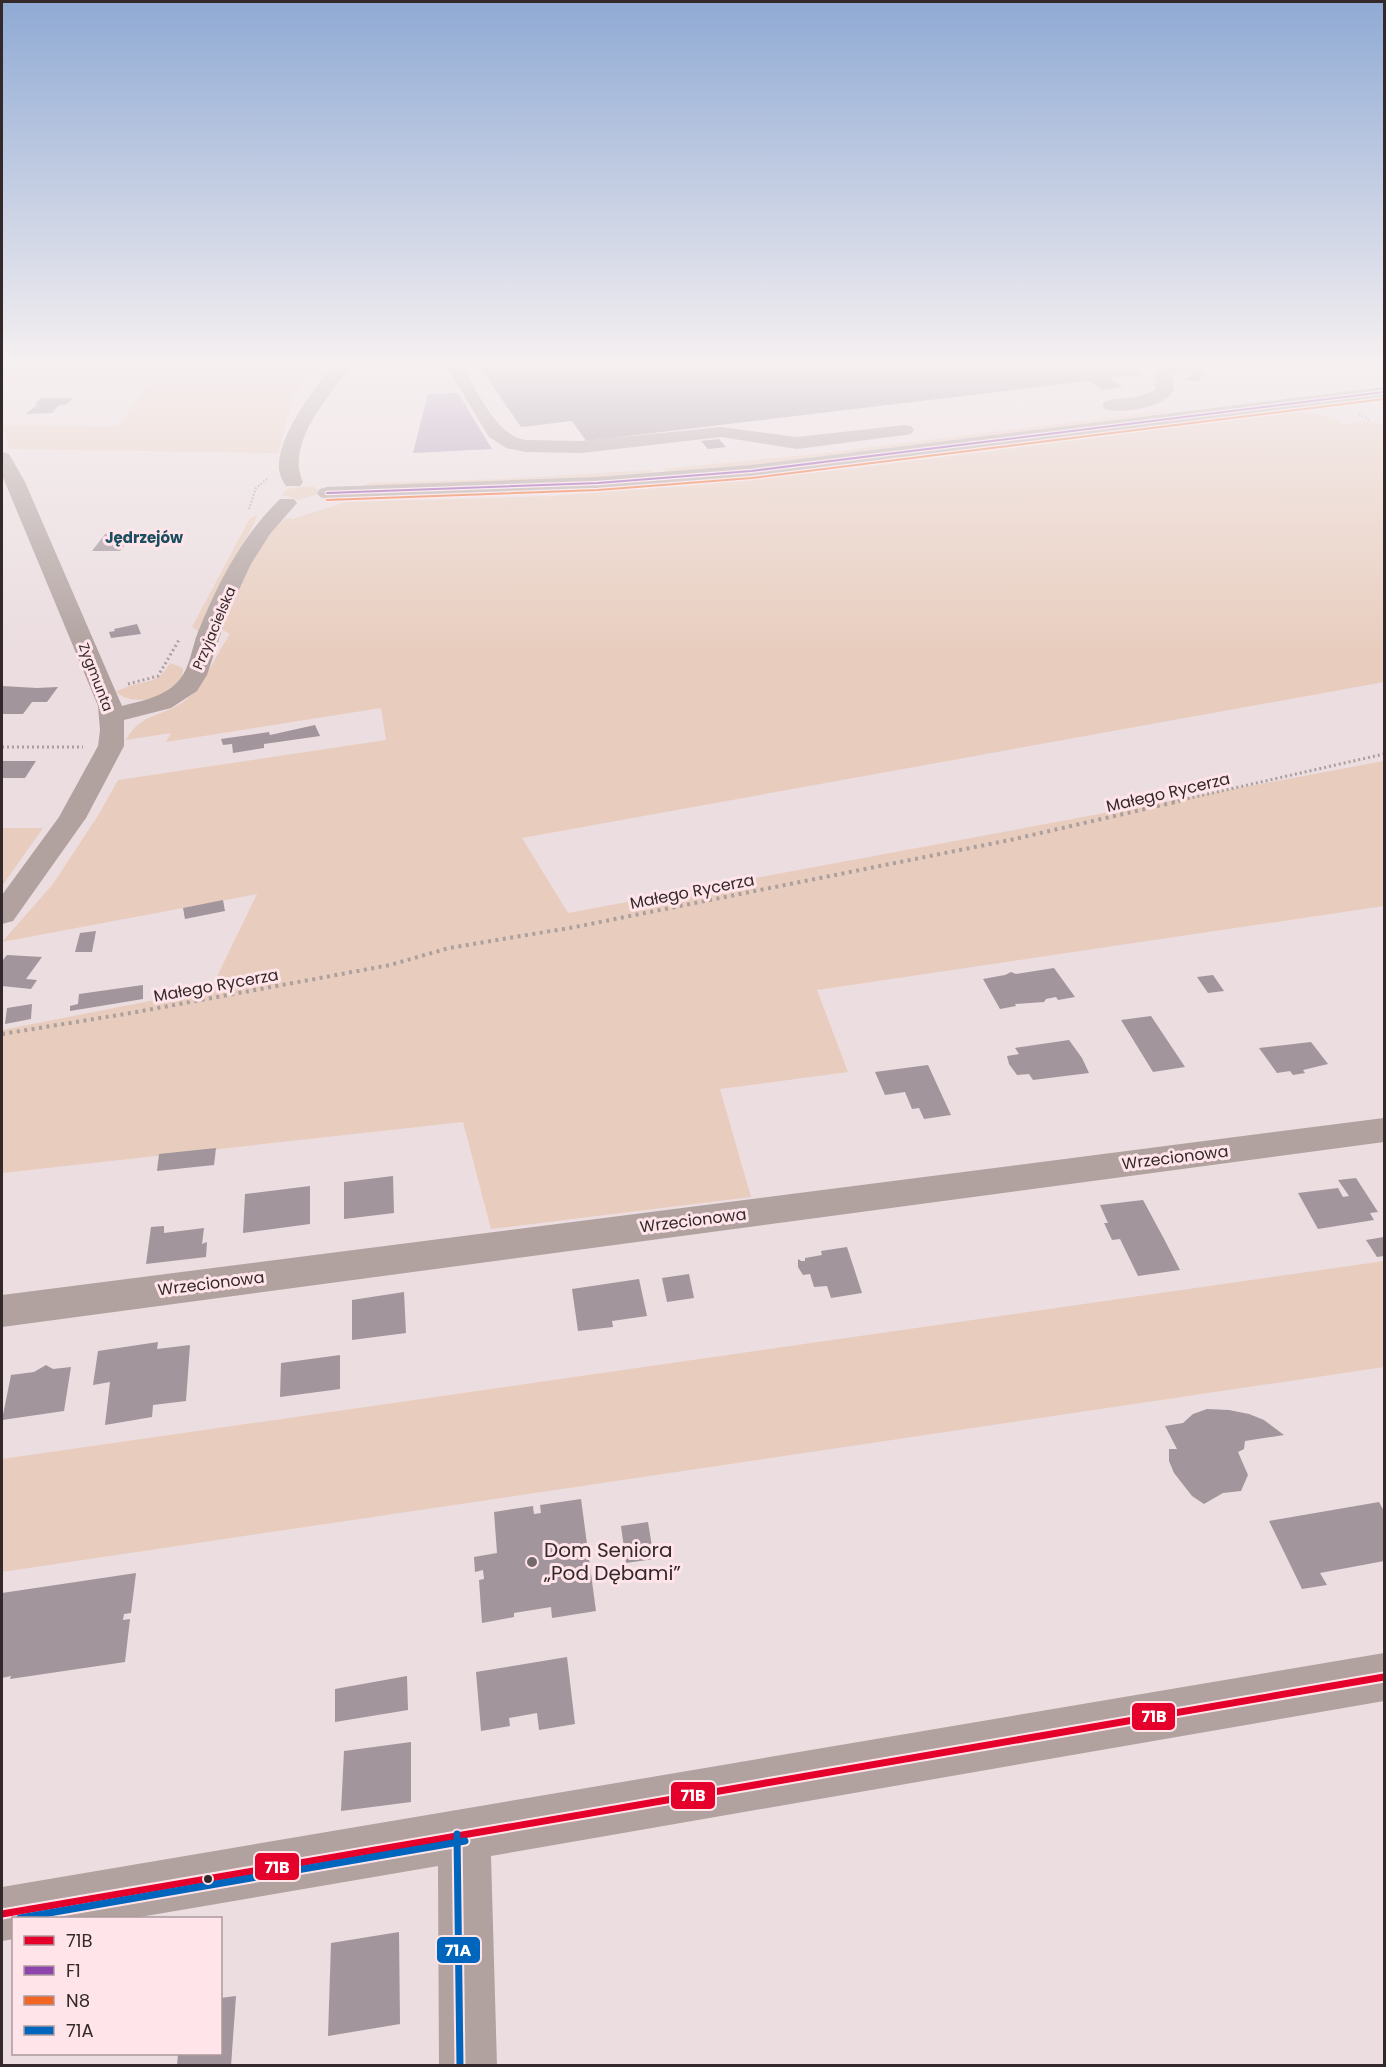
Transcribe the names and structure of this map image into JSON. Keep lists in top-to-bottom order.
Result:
{
  "streets": {
    "street": ["Przyjacielska", "Zygmunta", "Wrzecionowa"],
    "path": ["Małego Rycerza"]
  },
  "crossings": [
    ["Przyjacielska", "Zygmunta"]
  ],
  "districts": ["Jędrzejów"],
  "places": ["Dom Seniora „Pod Dębami”"],
  "lines": [
    "transit line F1",
    "transit line N8",
    "transit line 71B",
    "transit line 71A"
  ],
  "legend": [
    "71B",
    "F1",
    "N8",
    "71A"
  ]
}
